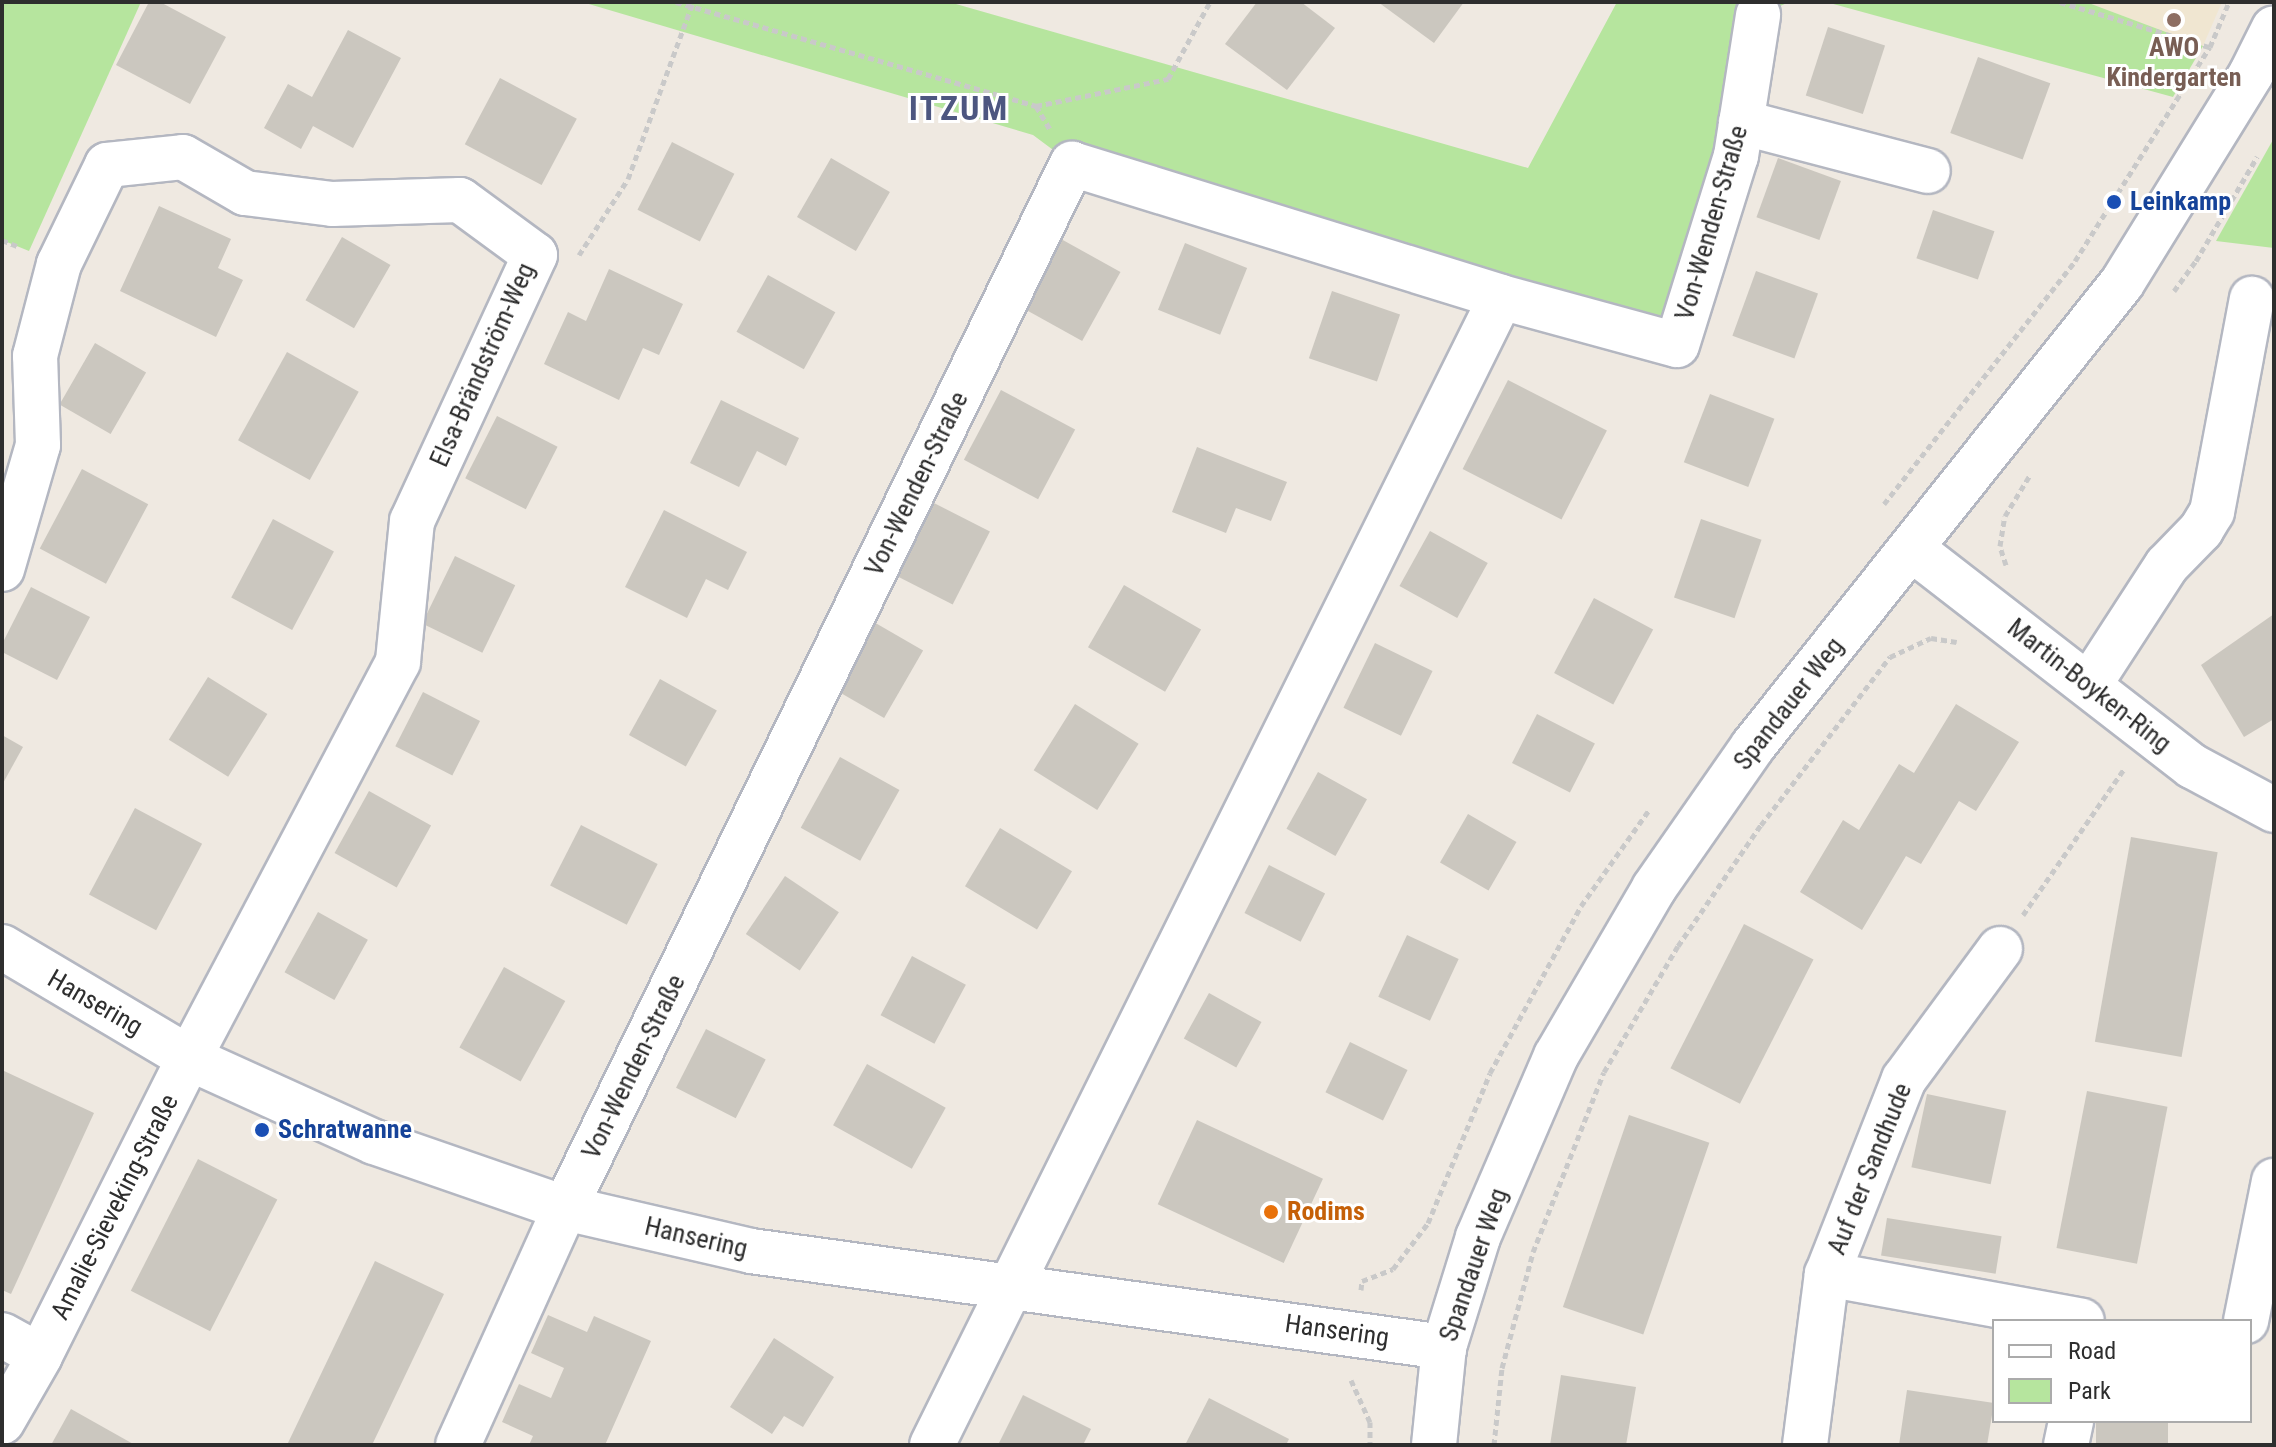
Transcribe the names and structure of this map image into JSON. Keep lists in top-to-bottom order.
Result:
{
  "streets": {
    "street": [
      "Von-Wenden-Straße",
      "Elsa-Brändström-Weg",
      "Martin-Boyken-Ring",
      "Spandauer Weg",
      "Hansering",
      "Auf der Sandhude",
      "Amalie-Sieveking-Straße"
    ]
  },
  "crossings": [
    ["Von-Wenden-Straße", "Hansering"],
    ["Elsa-Brändström-Weg", "Hansering"],
    ["Elsa-Brändström-Weg", "Amalie-Sieveking-Straße"],
    ["Martin-Boyken-Ring", "Spandauer Weg"],
    ["Spandauer Weg", "Hansering"],
    ["Hansering", "Amalie-Sieveking-Straße"]
  ],
  "districts": ["ITZUM"],
  "places": [
    "AWO Kindergarten",
    "Leinkamp",
    "Schratwanne",
    "Rodims"
  ],
  "legend": ["Road", "Park"]
}
